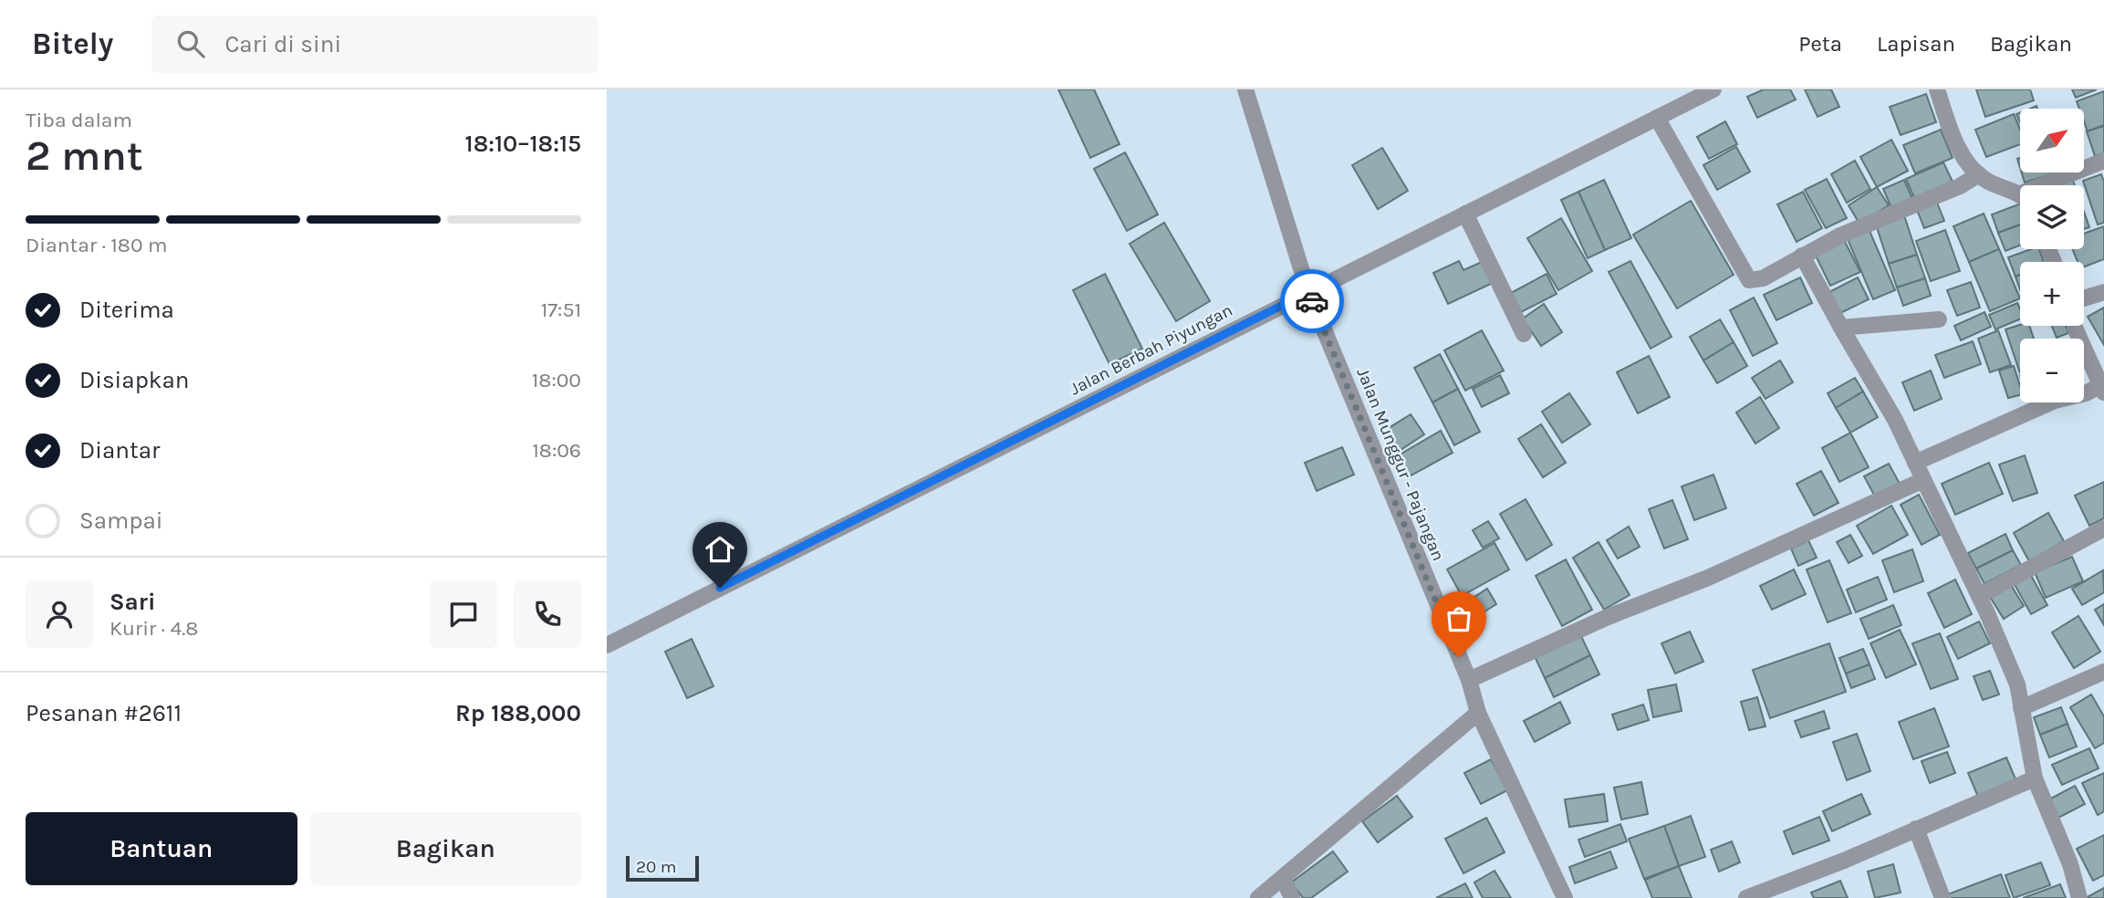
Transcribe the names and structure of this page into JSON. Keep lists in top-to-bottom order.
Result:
{
  "streets": {
    "street": ["Jalan Berbah Piyungan", "Jalan Munggur - Pajangan"]
  },
  "crossings": [
    ["Jalan Berbah Piyungan", "Jalan Munggur - Pajangan"]
  ],
  "scale_bar": "20 m",
  "north": "top right",
  "page": {
    "header": "Bitely",
    "search": "Cari di sini",
    "nav": ["Peta", "Lapisan", "Bagikan"],
    "heading": ["2 mnt", "Tiba dalam", "18:10–18:15"],
    "panel": [
      "Sari",
      "Kurir · 4.8",
      "Pesanan #2611",
      "Rp 188,000"
    ],
    "map_buttons": ["+", "−"],
    "bar": "Diantar · 180 m",
    "list": [
      ["Diterima", "17:51"],
      ["Disiapkan", "18:00"],
      ["Diantar", "18:06"],
      "Sampai"
    ],
    "buttons": ["Bantuan", "Bagikan"],
    "scale": "20 m"
  }
}
